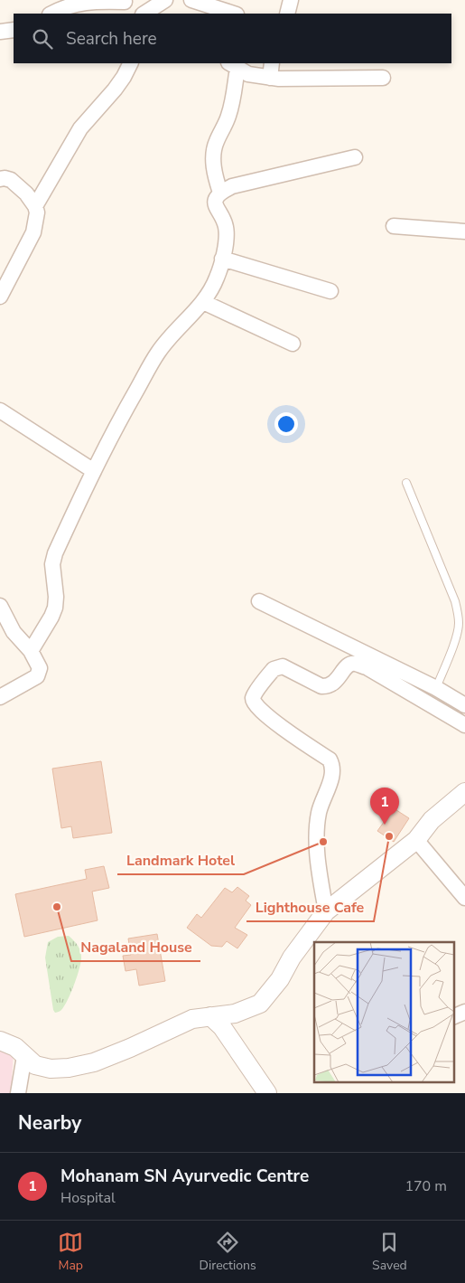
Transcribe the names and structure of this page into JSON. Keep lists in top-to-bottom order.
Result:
{
  "places": ["Lighthouse Cafe", "Landmark Hotel", "Nagaland House"],
  "page": {
    "search": "Search here",
    "pins": "1",
    "heading": "Nearby",
    "list": [
      {
        "mark": "1",
        "name": "Mohanam SN Ayurvedic Centre",
        "note": "Hospital",
        "value": "170 m"
      }
    ],
    "nav": ["Map", "Directions", "Saved"]
  }
}
